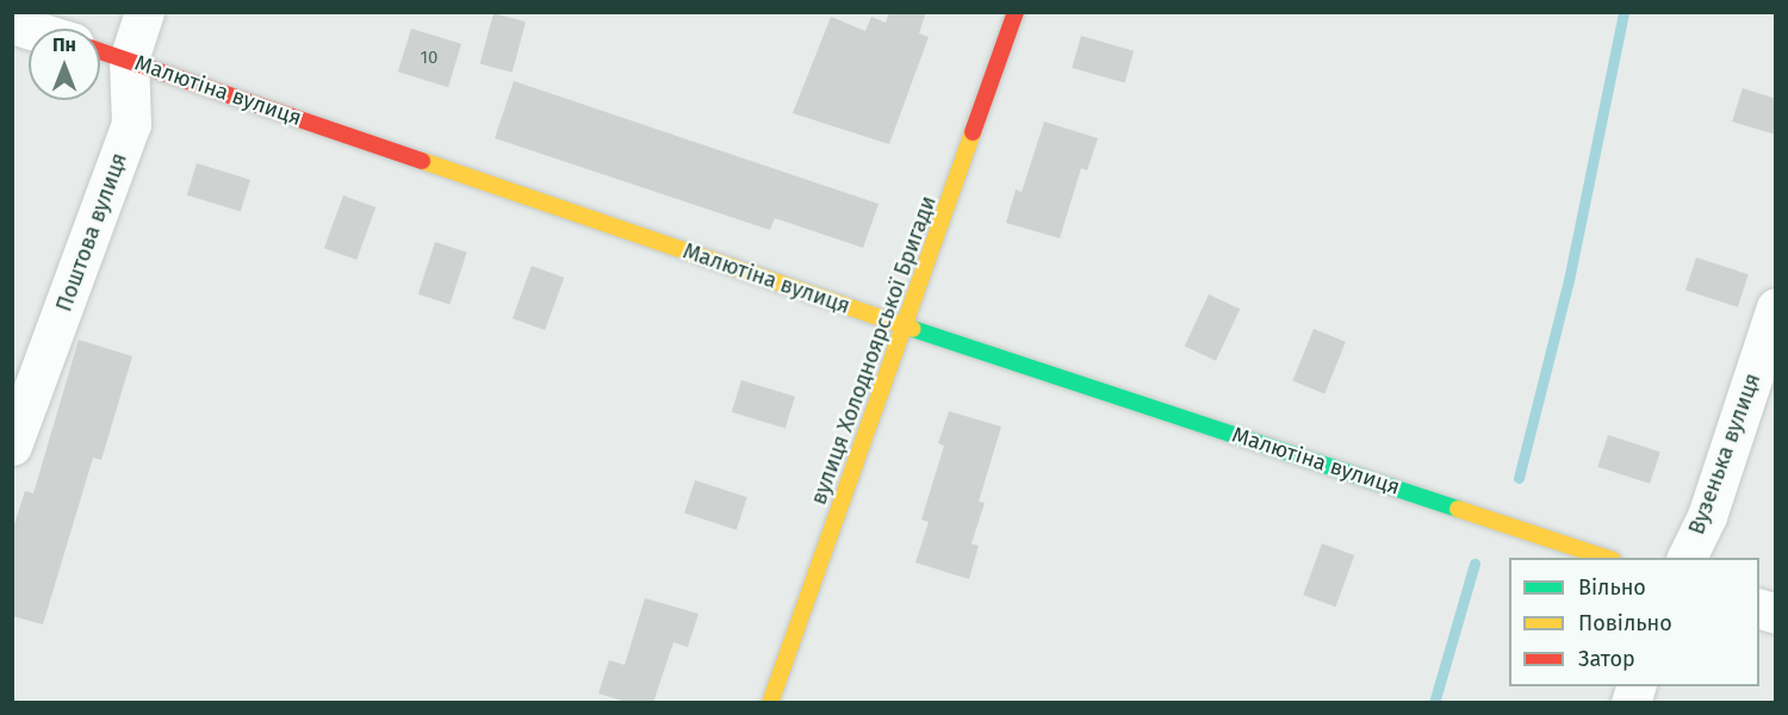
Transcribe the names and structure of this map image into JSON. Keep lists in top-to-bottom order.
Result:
{
  "streets": {
    "street": [
      "Малютіна вулиця",
      "Поштова вулиця",
      "вулиця Холодноярської Бригади",
      "Вузенька вулиця"
    ]
  },
  "crossings": [
    ["Малютіна вулиця", "Поштова вулиця"],
    ["Малютіна вулиця", "вулиця Холодноярської Бригади"]
  ],
  "house_numbers": ["10"],
  "legend": ["Вільно", "Повільно", "Затор"],
  "north": "top"
}
